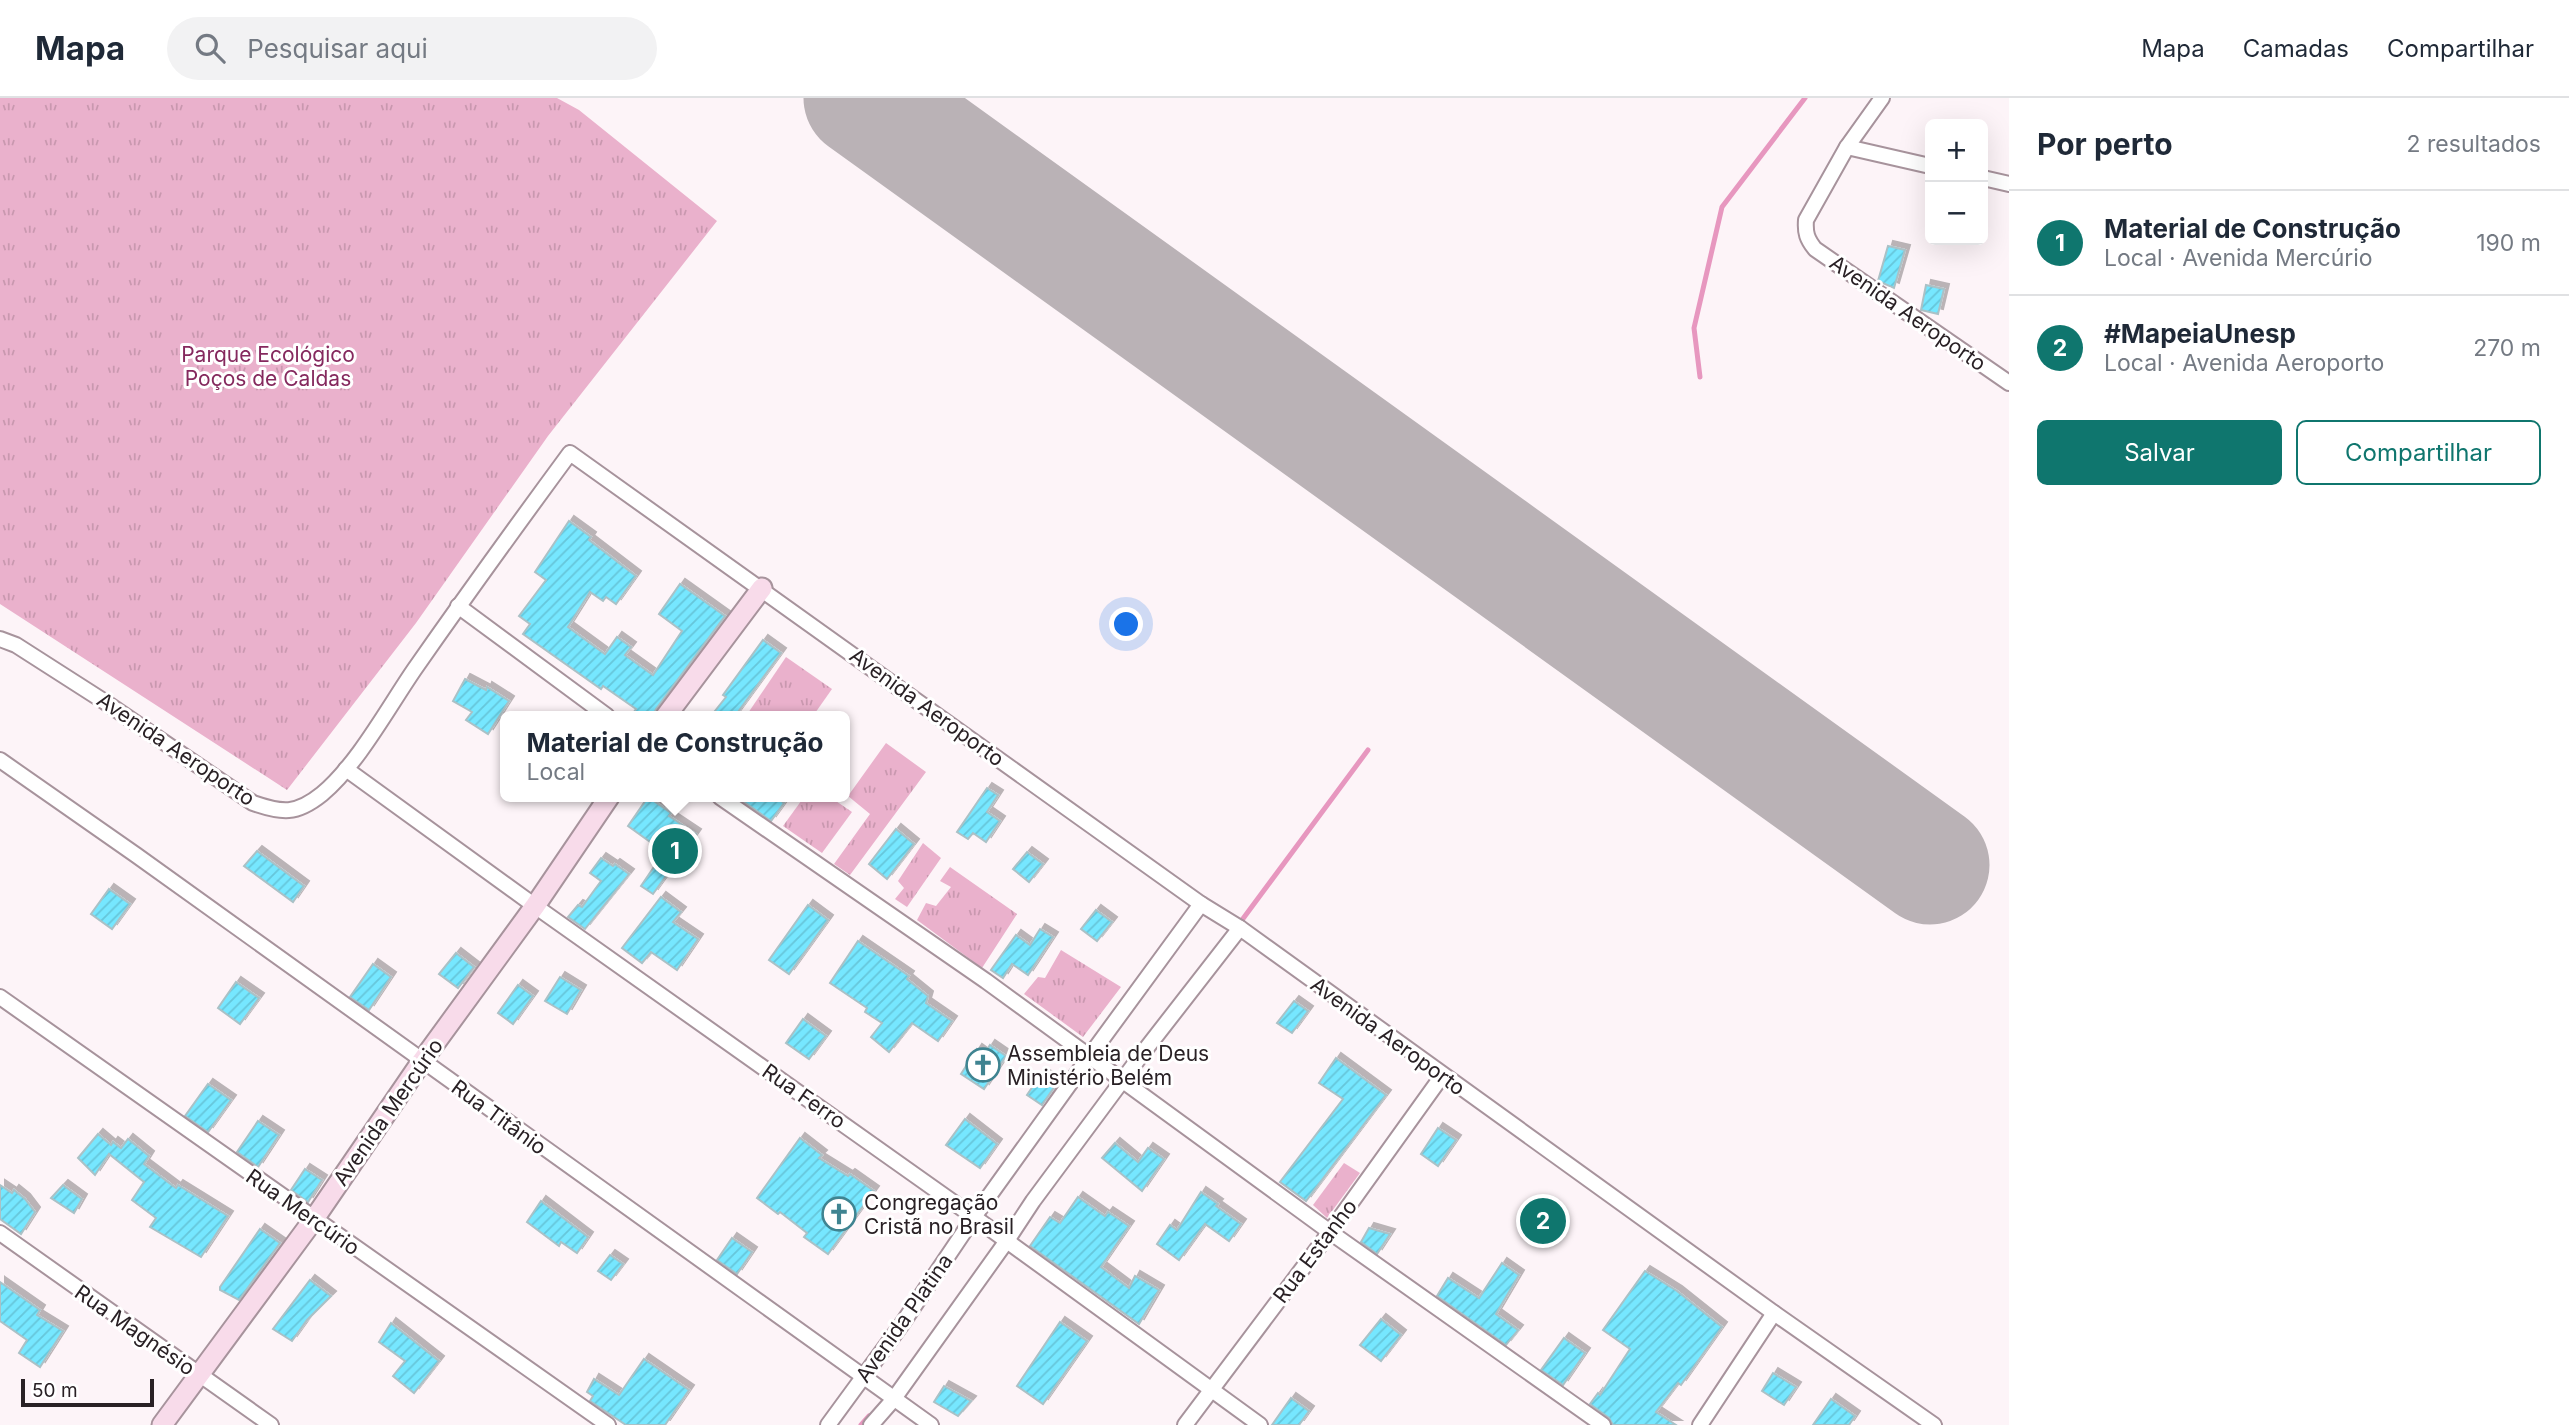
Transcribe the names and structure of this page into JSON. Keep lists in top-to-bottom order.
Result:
{
  "streets": {
    "street": [
      "Avenida Aeroporto",
      "Rua Ferro",
      "Avenida Mercúrio",
      "Rua Titânio",
      "Rua Mercúrio",
      "Rua Estanho",
      "Avenida Platina",
      "Rua Magnésio"
    ]
  },
  "crossings": [
    ["Avenida Aeroporto", "Rua Ferro"],
    ["Avenida Aeroporto", "Rua Estanho"],
    ["Avenida Aeroporto", "Avenida Platina"],
    ["Rua Ferro", "Avenida Mercúrio"],
    ["Rua Ferro", "Rua Estanho"],
    ["Rua Ferro", "Avenida Platina"],
    ["Avenida Mercúrio", "Rua Titânio"],
    ["Avenida Mercúrio", "Rua Mercúrio"],
    ["Avenida Mercúrio", "Rua Magnésio"],
    ["Rua Titânio", "Avenida Platina"]
  ],
  "parks": ["Parque Ecológico Poços de Caldas"],
  "places": {
    "church": ["Assembleia de Deus Ministério Belém", "Congregação Cristã no Brasil"]
  },
  "scale_bar": "50 m",
  "page": {
    "header": "Mapa",
    "search": "Pesquisar aqui",
    "nav": ["Mapa", "Camadas", "Compartilhar"],
    "heading": ["Por perto", "2 resultados"],
    "map_buttons": ["+", "−"],
    "list": [
      {
        "mark": "1",
        "name": "Material de Construção",
        "note": "Local · Avenida Mercúrio",
        "value": "190 m"
      },
      {
        "mark": "2",
        "name": "#MapeiaUnesp",
        "note": "Local · Avenida Aeroporto",
        "value": "270 m"
      }
    ],
    "buttons": ["Salvar", "Compartilhar"],
    "popup": ["Material de Construção", "Local"],
    "pins": ["1", "2"],
    "scale": "50 m"
  }
}
